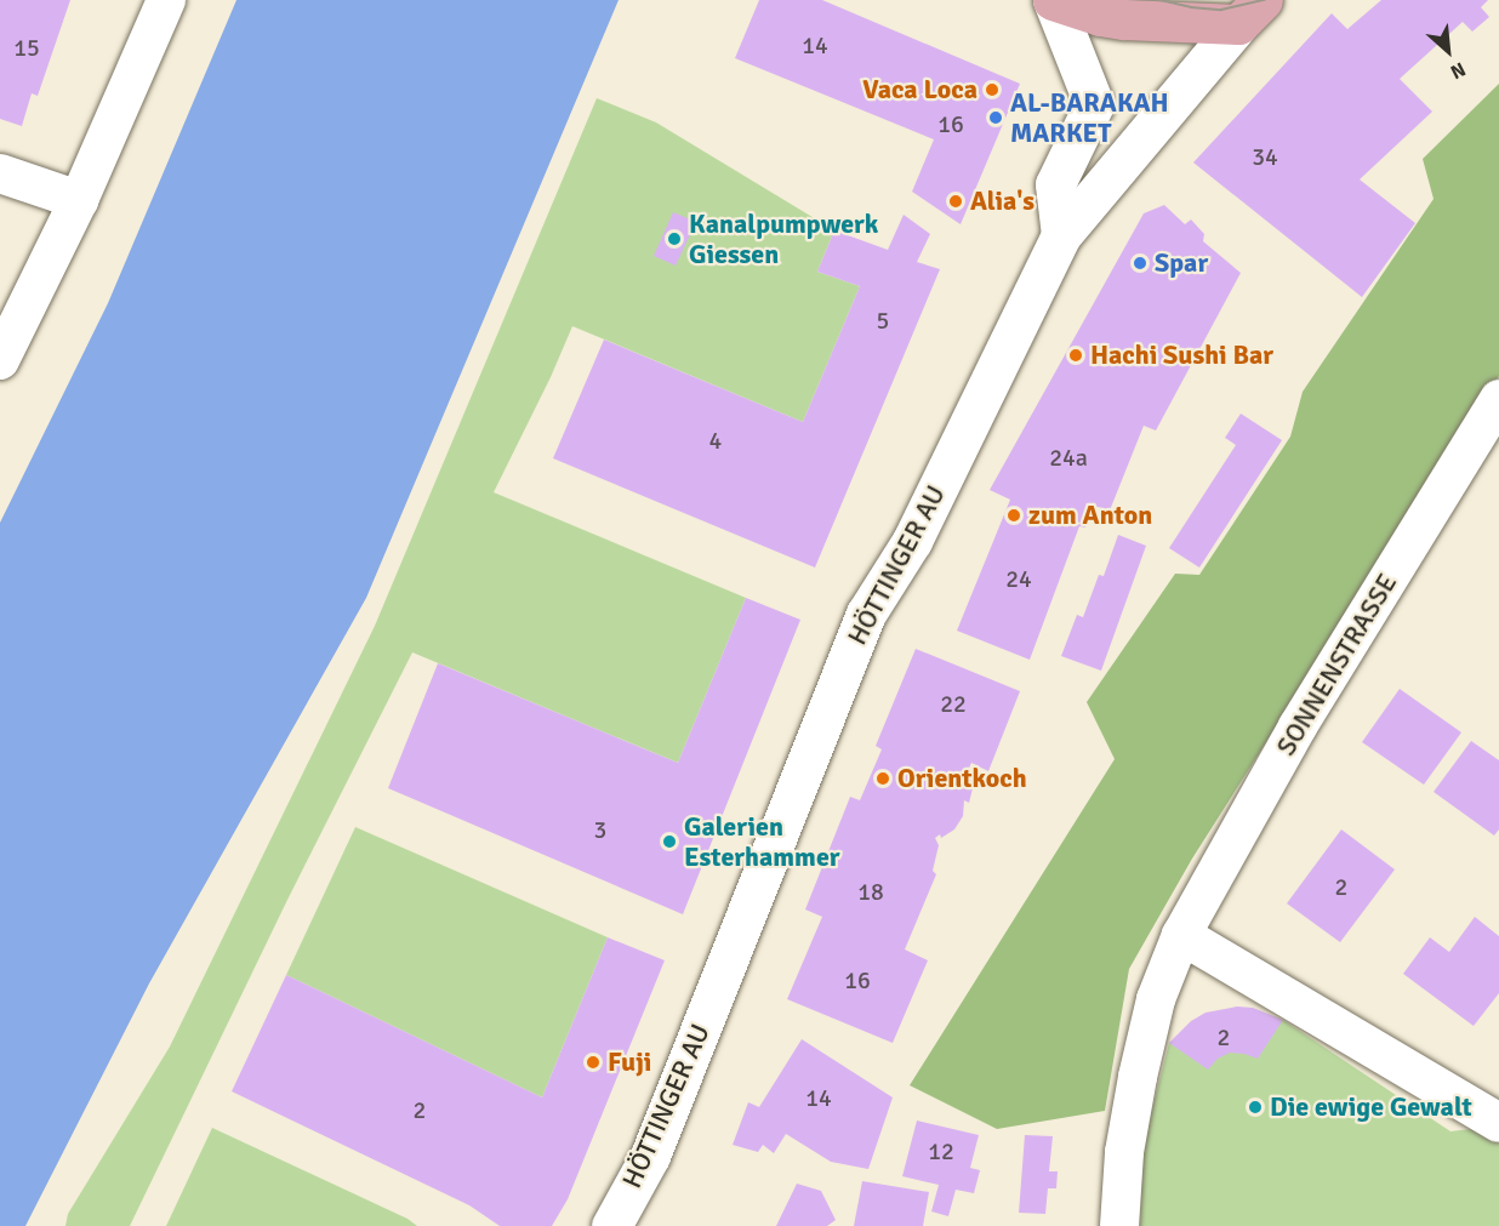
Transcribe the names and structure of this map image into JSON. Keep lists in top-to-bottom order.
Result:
{
  "streets": {
    "street": ["HÖTTINGER AU", "SONNENSTRASSE"]
  },
  "places": [
    "Vaca Loca",
    "AL-BARAKAH MARKET",
    "Alia's",
    "Kanalpumpwerk Giessen",
    "Spar",
    "Hachi Sushi Bar",
    "zum Anton",
    "Orientkoch",
    "Galerien Esterhammer",
    "Fuji",
    "Die ewige Gewalt"
  ],
  "house_numbers": [
    "14",
    "15",
    "16",
    "34",
    "5",
    "4",
    "24a",
    "24",
    "22",
    "3",
    "2",
    "18",
    "16",
    "2",
    "14",
    "2",
    "12"
  ],
  "north": "bottom right"
}
